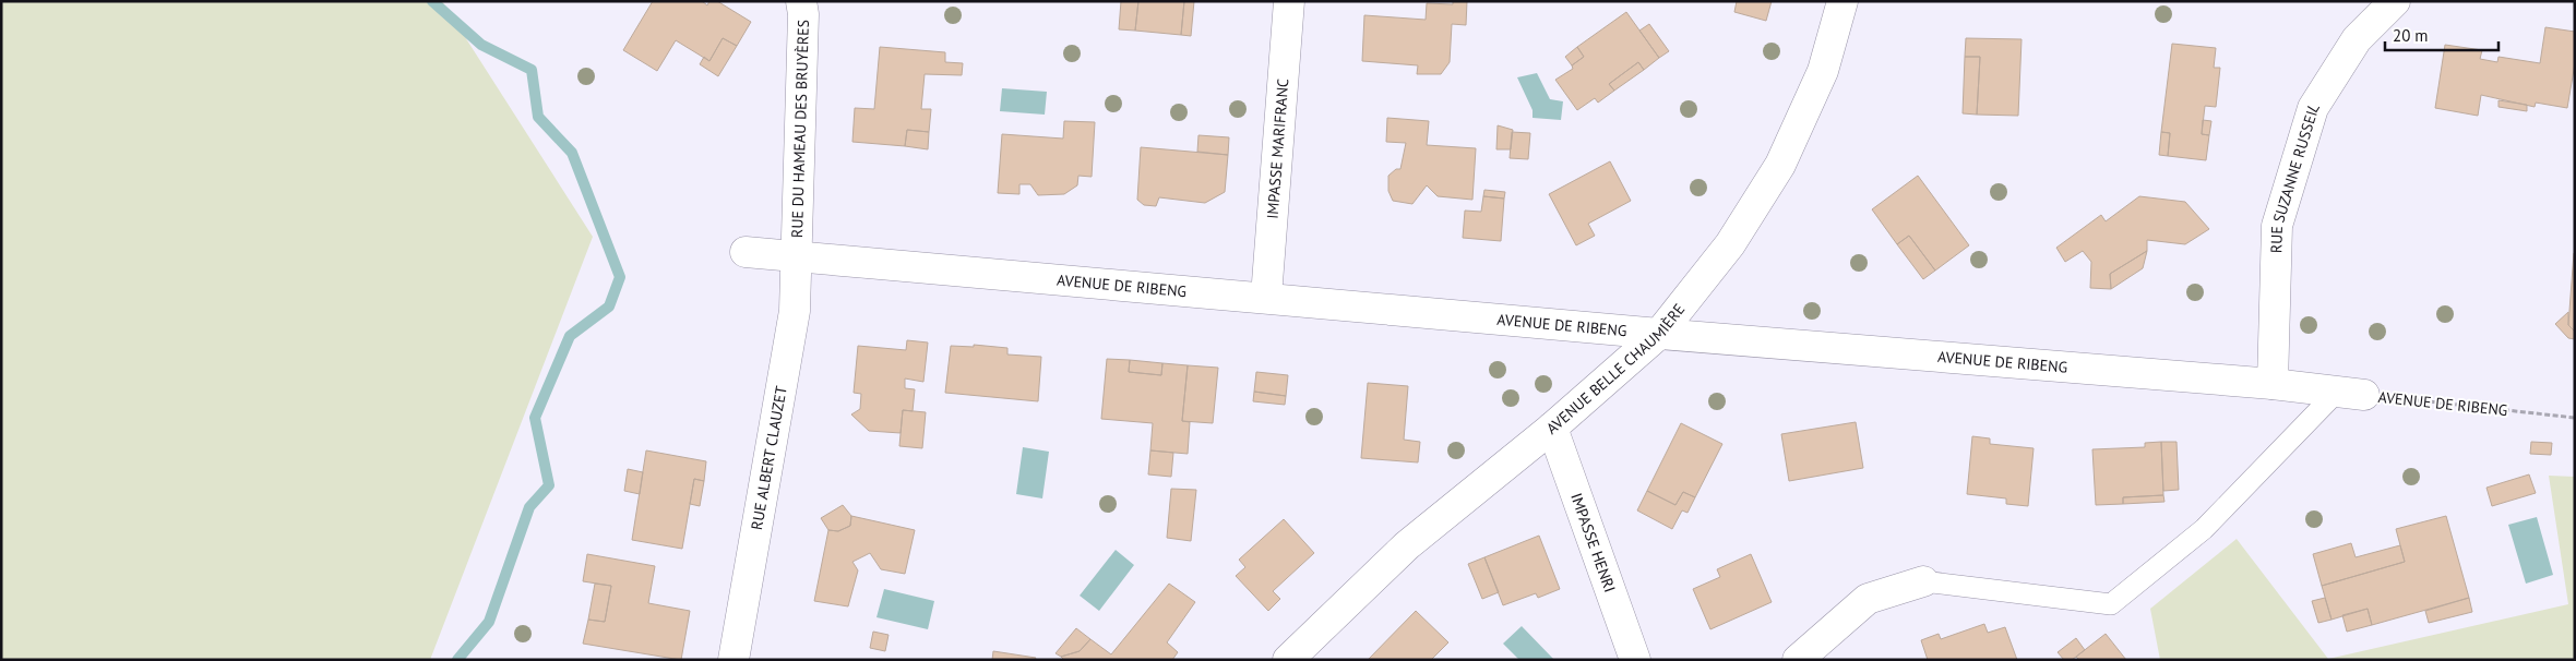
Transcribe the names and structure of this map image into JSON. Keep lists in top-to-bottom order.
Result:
{
  "streets": {
    "street": [
      "RUE DU HAMEAU DES BRUYÈRES",
      "IMPASSE MARIFRANC",
      "RUE SUZANNE RUSSEIL",
      "AVENUE DE RIBENG",
      "AVENUE BELLE CHAUMIÈRE",
      "RUE ALBERT CLAUZET",
      "IMPASSE HENRI"
    ]
  },
  "crossings": [
    ["RUE DU HAMEAU DES BRUYÈRES", "AVENUE DE RIBENG"],
    ["RUE DU HAMEAU DES BRUYÈRES", "RUE ALBERT CLAUZET"],
    ["IMPASSE MARIFRANC", "AVENUE DE RIBENG"],
    ["RUE SUZANNE RUSSEIL", "AVENUE DE RIBENG"],
    ["AVENUE DE RIBENG", "AVENUE BELLE CHAUMIÈRE"],
    ["AVENUE DE RIBENG", "RUE ALBERT CLAUZET"],
    ["AVENUE BELLE CHAUMIÈRE", "IMPASSE HENRI"]
  ],
  "scale_bar": "20 m"
}
